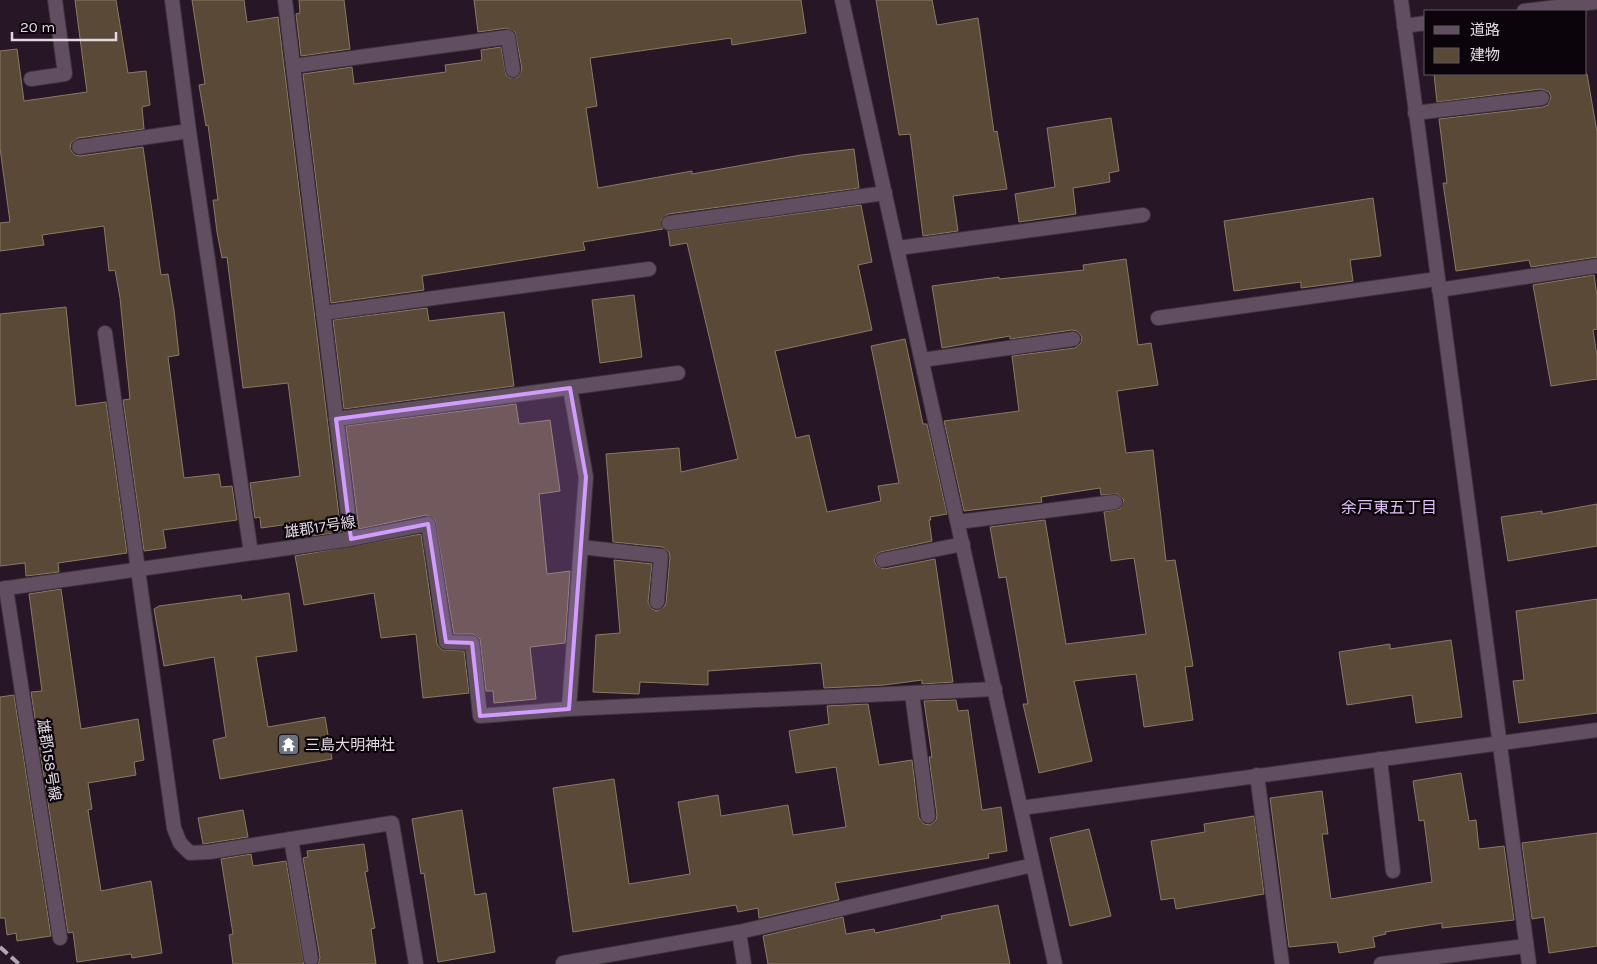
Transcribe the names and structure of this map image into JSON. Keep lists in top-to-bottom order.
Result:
{
  "streets": {
    "street": ["雄郡17号線", "雄郡158号線"]
  },
  "crossings": [
    ["雄郡17号線", "雄郡158号線"]
  ],
  "districts": ["余戸東五丁目"],
  "places": {
    "temple": ["三島大明神社"]
  },
  "legend": ["道路", "建物"],
  "scale_bar": "20 m"
}
